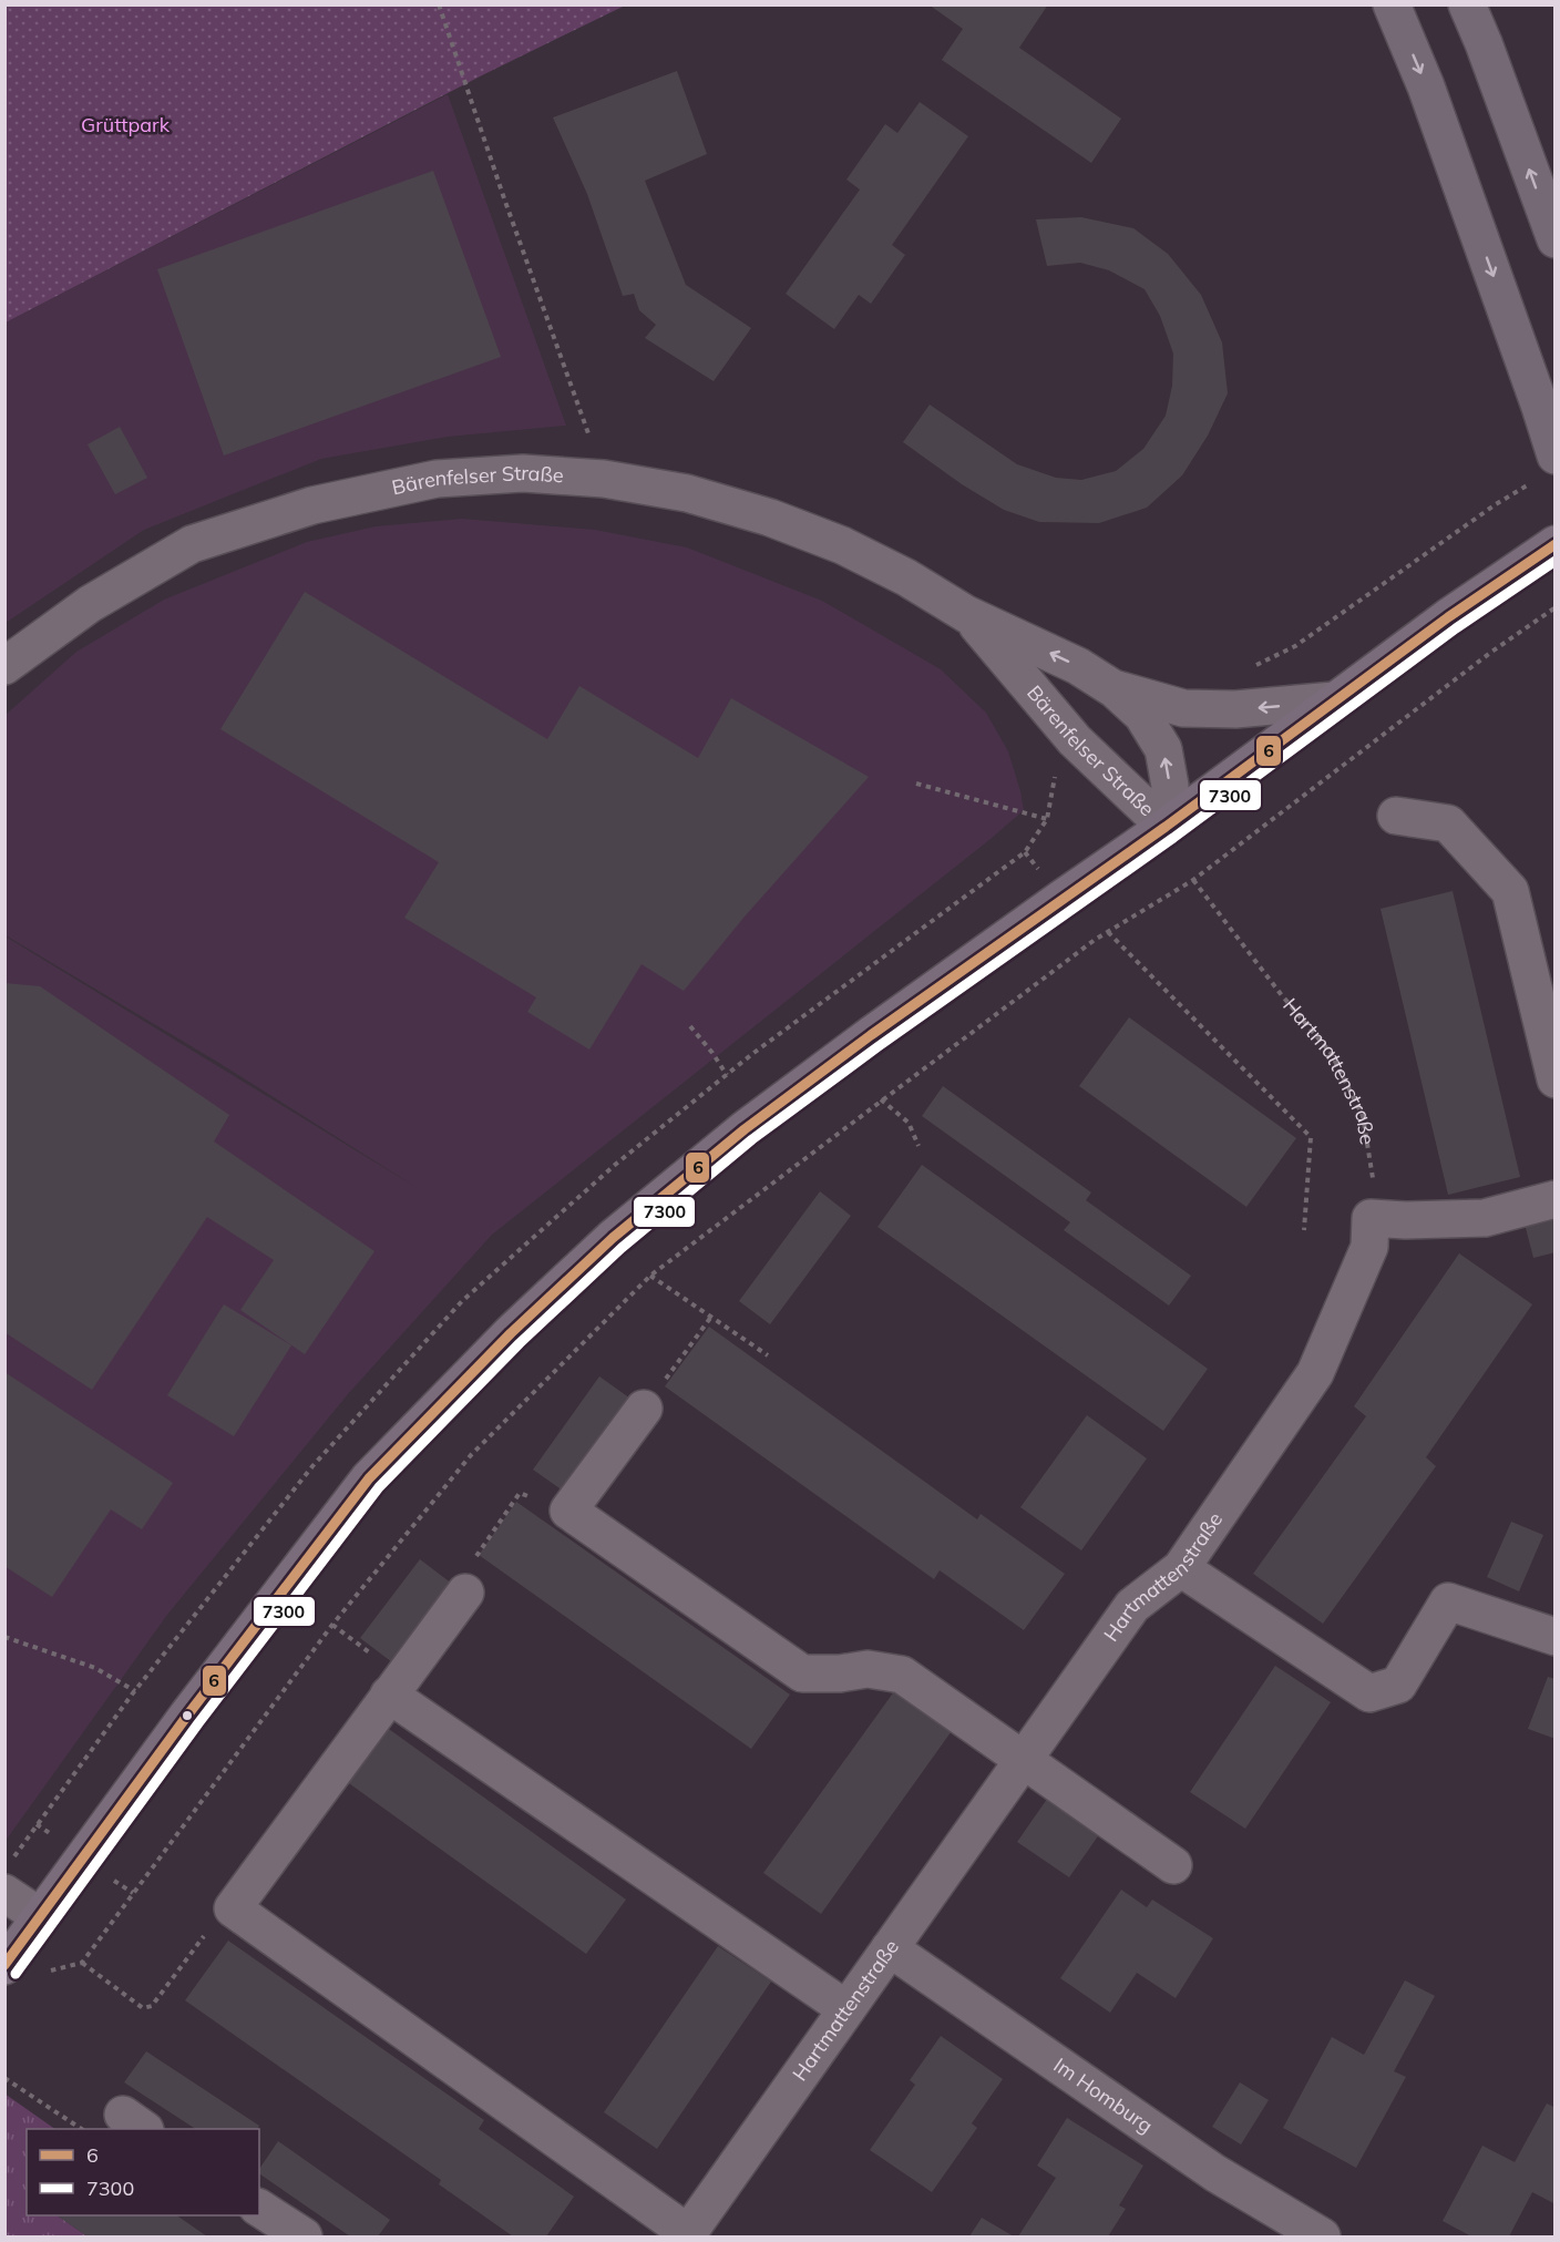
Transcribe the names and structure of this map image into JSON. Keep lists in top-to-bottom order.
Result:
{
  "streets": {
    "street": ["Bärenfelser Straße", "Hartmattenstraße", "Im Homburg"]
  },
  "crossings": [
    ["Hartmattenstraße", "Im Homburg"]
  ],
  "parks": ["Grüttpark"],
  "lines": ["transit line 6", "transit line 7300"],
  "legend": ["6", "7300"]
}
